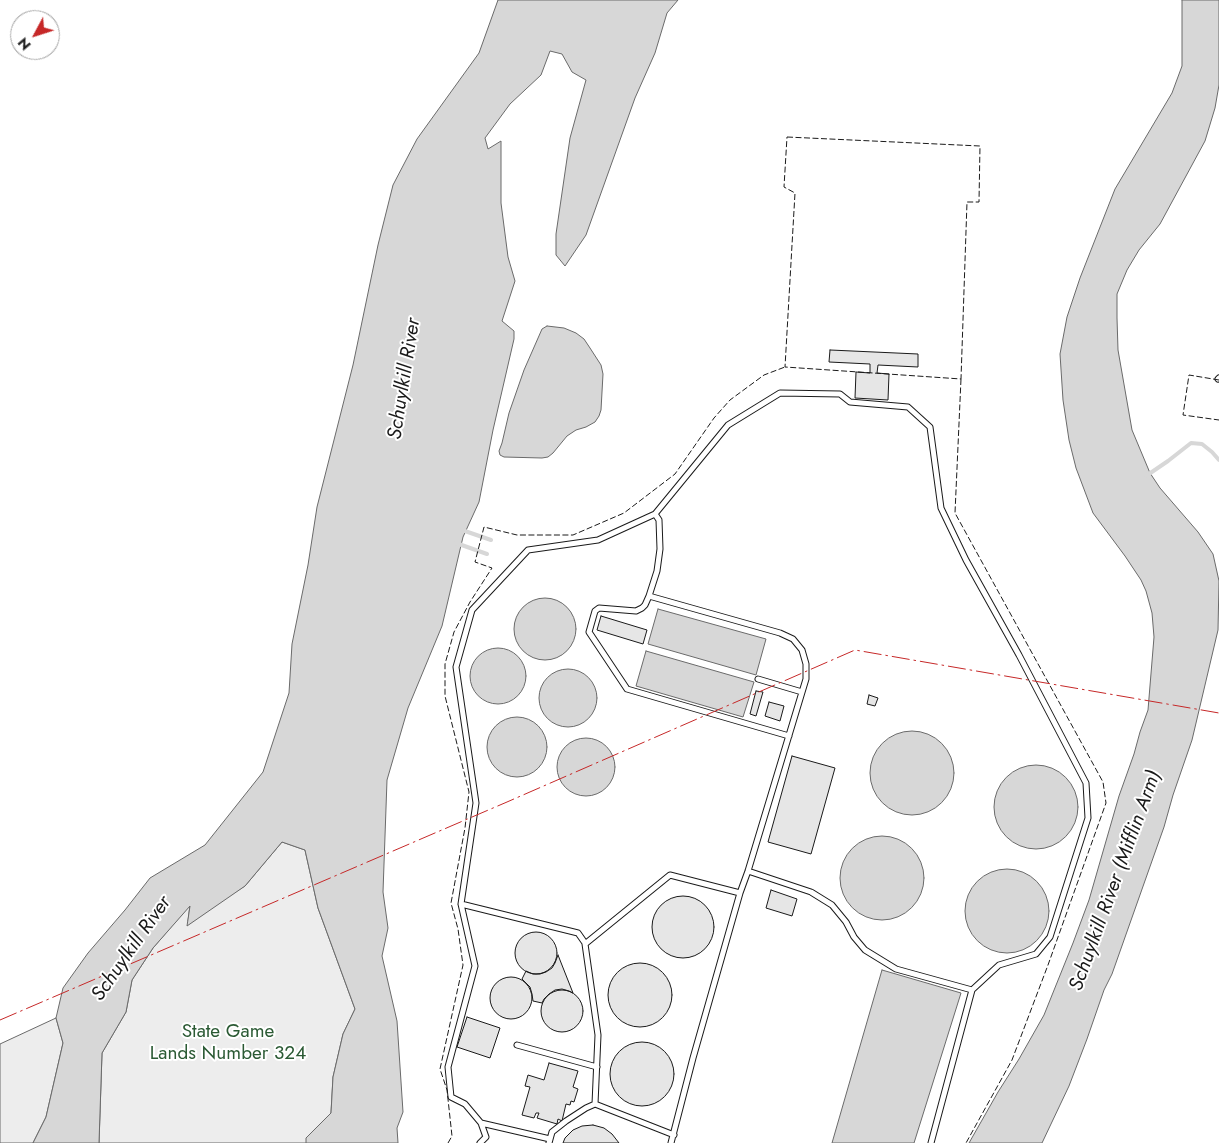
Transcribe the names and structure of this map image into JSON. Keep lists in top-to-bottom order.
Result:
{
  "water": ["Schuylkill River", "Schuylkill River (Mifflin Arm)"],
  "parks": ["State Game Lands Number 324"],
  "north": "bottom left"
}
